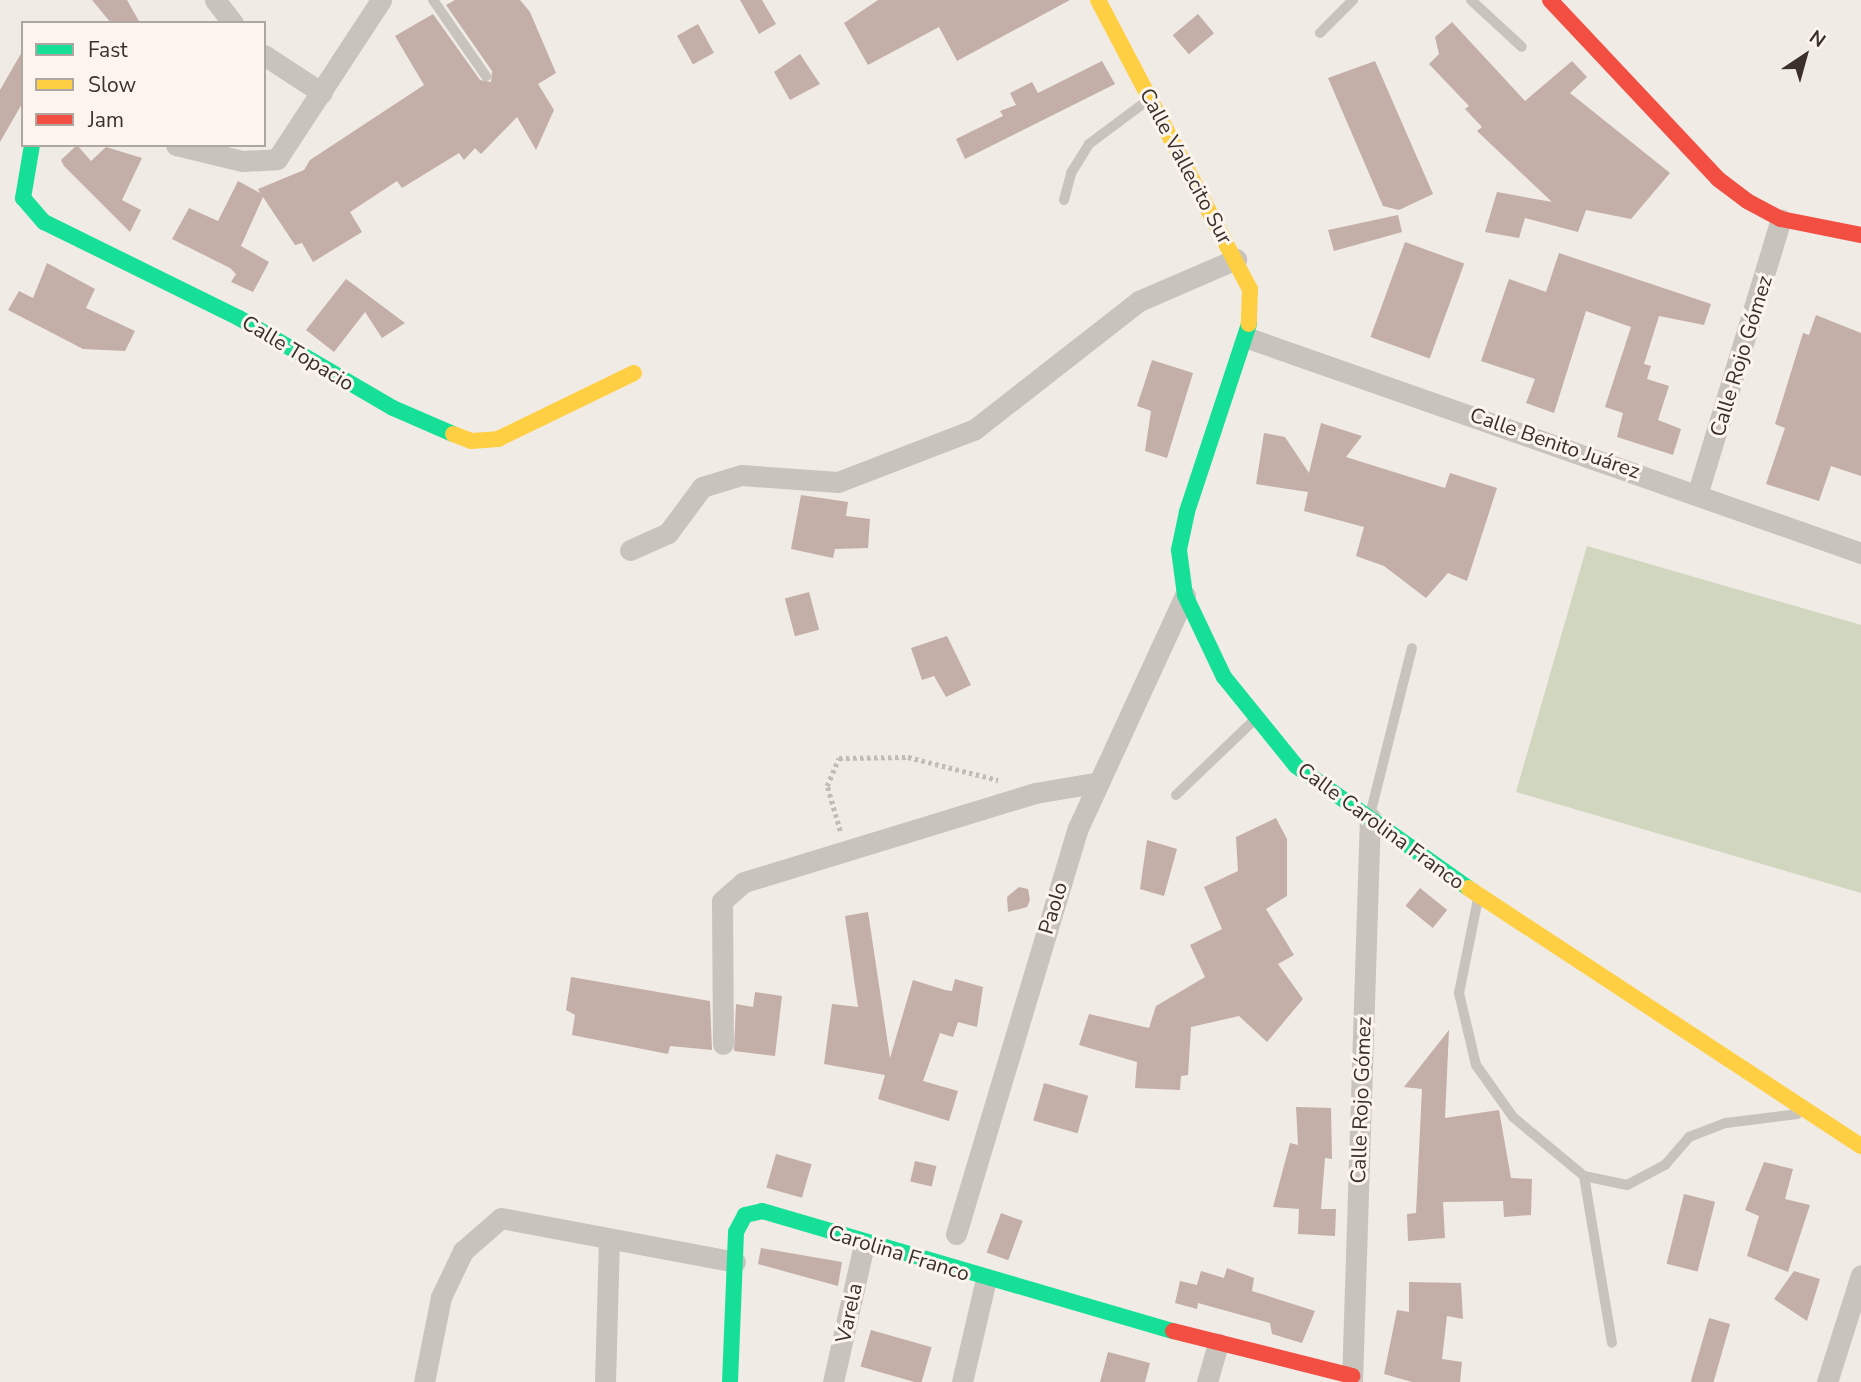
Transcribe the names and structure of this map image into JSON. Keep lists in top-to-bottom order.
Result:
{
  "streets": {
    "street": [
      "Calle Vallecito Sur",
      "Calle Topacio",
      "Calle Rojo Gómez",
      "Calle Benito Juárez",
      "Calle Carolina Franco",
      "Paolo",
      "Carolina Franco",
      "Varela"
    ]
  },
  "crossings": [
    ["Calle Vallecito Sur", "Calle Benito Juárez"],
    ["Calle Vallecito Sur", "Calle Carolina Franco"],
    ["Calle Rojo Gómez", "Calle Benito Juárez"],
    ["Calle Rojo Gómez", "Calle Carolina Franco"],
    ["Calle Rojo Gómez", "Carolina Franco"],
    ["Calle Benito Juárez", "Calle Carolina Franco"],
    ["Calle Carolina Franco", "Paolo"],
    ["Carolina Franco", "Varela"]
  ],
  "legend": ["Fast", "Slow", "Jam"],
  "north": "top right"
}
